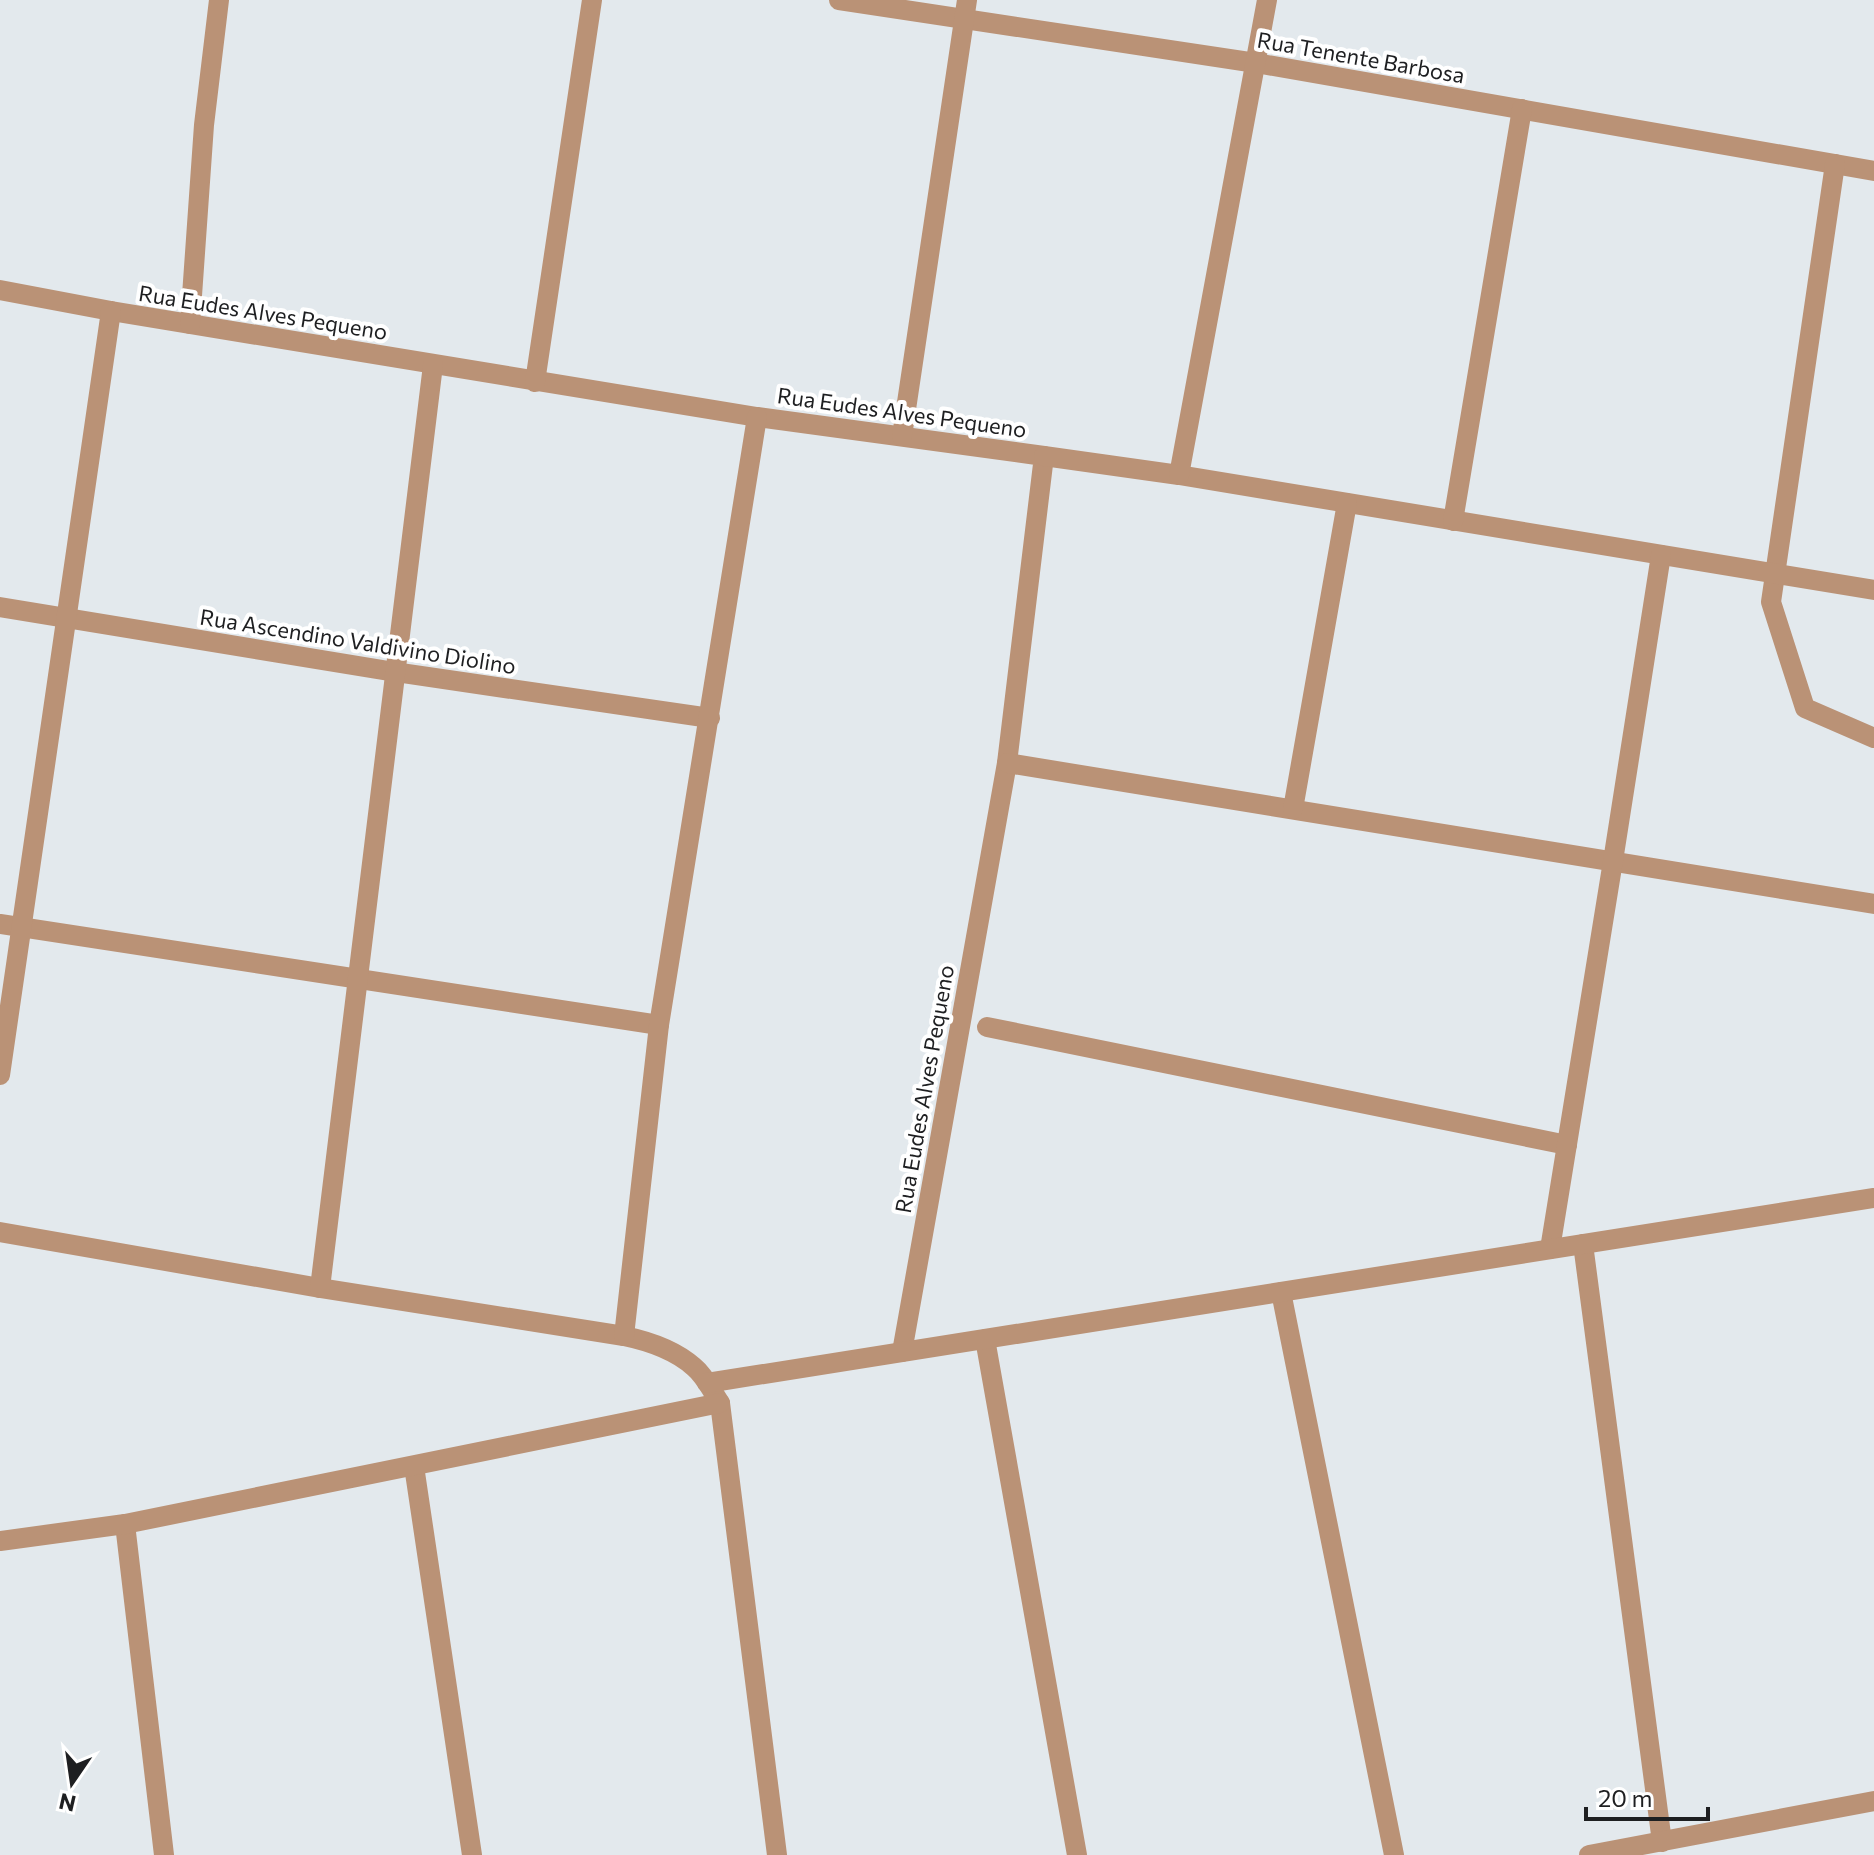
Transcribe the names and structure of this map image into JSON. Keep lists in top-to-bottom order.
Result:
{
  "streets": {
    "street": ["Rua Tenente Barbosa", "Rua Eudes Alves Pequeno", "Rua Ascendino Valdivino Diolino"]
  },
  "scale_bar": "20 m",
  "north": "bottom"
}
